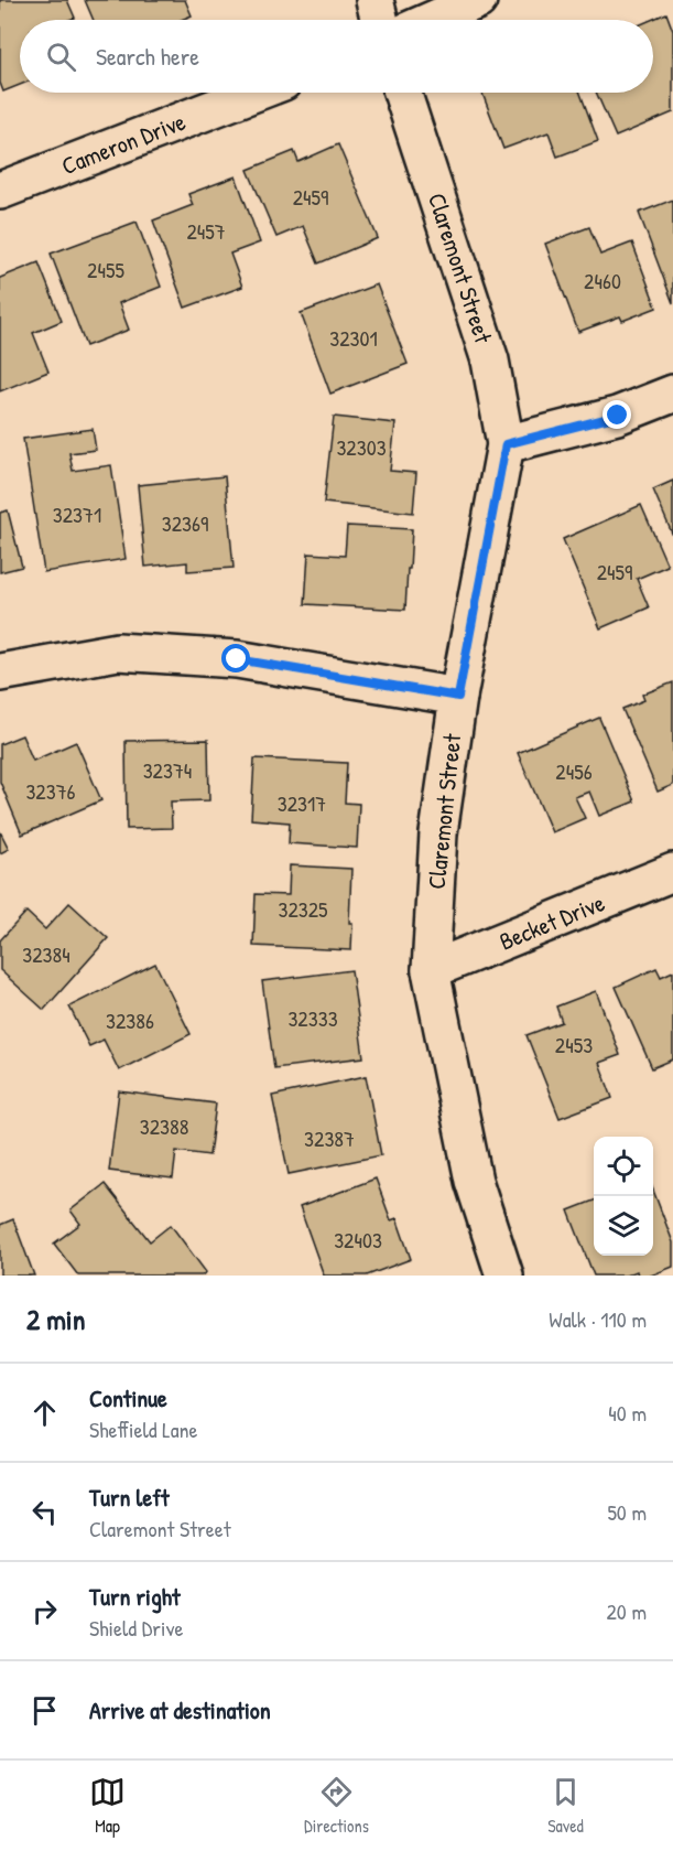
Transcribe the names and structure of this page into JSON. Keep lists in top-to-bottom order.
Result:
{
  "streets": {
    "street": ["Cameron Drive", "Claremont Street", "Becket Drive"]
  },
  "crossings": [
    ["Claremont Street", "Becket Drive"]
  ],
  "house_numbers": [
    "2459",
    "2457",
    "2455",
    "2460",
    "32301",
    "32303",
    "32371",
    "32369",
    "2459",
    "32374",
    "2456",
    "32376",
    "32317",
    "32325",
    "32384",
    "32333",
    "32386",
    "2453",
    "32388",
    "32387",
    "32403"
  ],
  "page": {
    "search": "Search here",
    "heading": ["2 min", "Walk · 110 m"],
    "list": [
      ["Continue", "Sheffield Lane", "40 m"],
      ["Turn left", "Claremont Street", "50 m"],
      ["Turn right", "Shield Drive", "20 m"],
      "Arrive at destination"
    ],
    "nav": ["Map", "Directions", "Saved"]
  }
}
